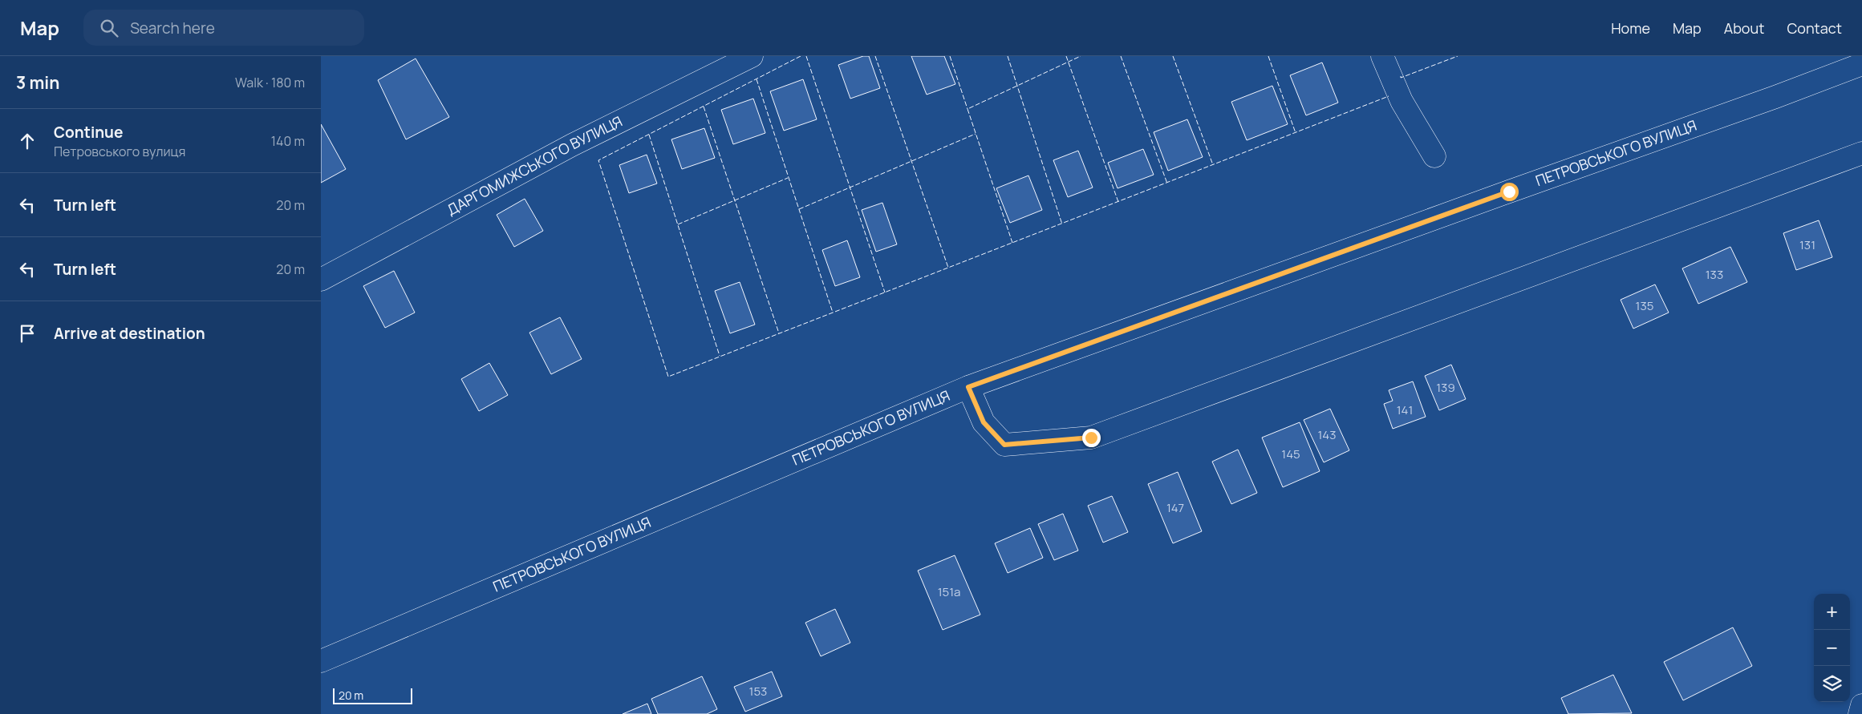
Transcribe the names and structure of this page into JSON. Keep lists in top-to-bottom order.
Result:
{
  "streets": {
    "main road": ["ПЕТРОВСЬКОГО ВУЛИЦЯ", "ДАРГОМИЖСЬКОГО ВУЛИЦЯ"]
  },
  "house_numbers": [
    "131",
    "133",
    "135",
    "139",
    "141",
    "143",
    "145",
    "147",
    "151а",
    "153"
  ],
  "scale_bar": "20 m",
  "page": {
    "header": "Map",
    "search": "Search here",
    "nav": [
      "Home",
      "Map",
      "About",
      "Contact"
    ],
    "heading": ["3 min", "Walk · 180 m"],
    "list": [
      ["Continue", "Петровського вулиця", "140 m"],
      ["Turn left", "20 m"],
      ["Turn left", "20 m"],
      "Arrive at destination"
    ],
    "map_buttons": ["+", "−"],
    "scale": "20 m"
  }
}
